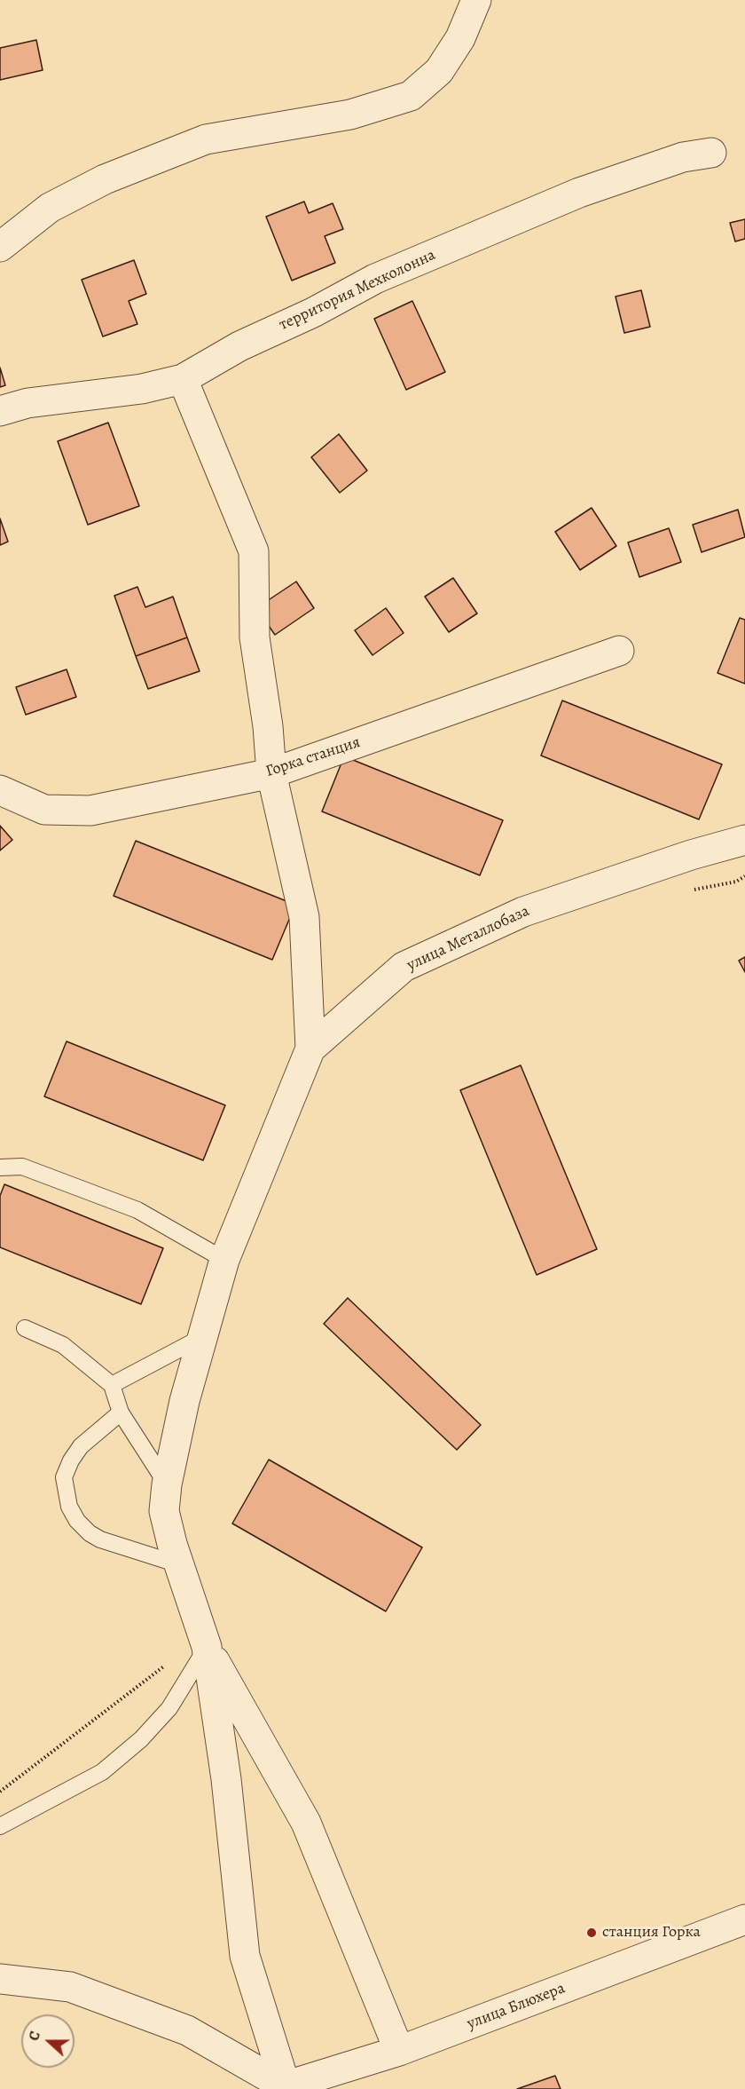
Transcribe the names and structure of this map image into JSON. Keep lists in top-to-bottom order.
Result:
{
  "streets": {
    "street": [
      "территория Мехколонна",
      "Горка станция",
      "улица Металлобаза",
      "улица Блюхера"
    ]
  },
  "places": ["станция Горка"],
  "north": "left"
}
